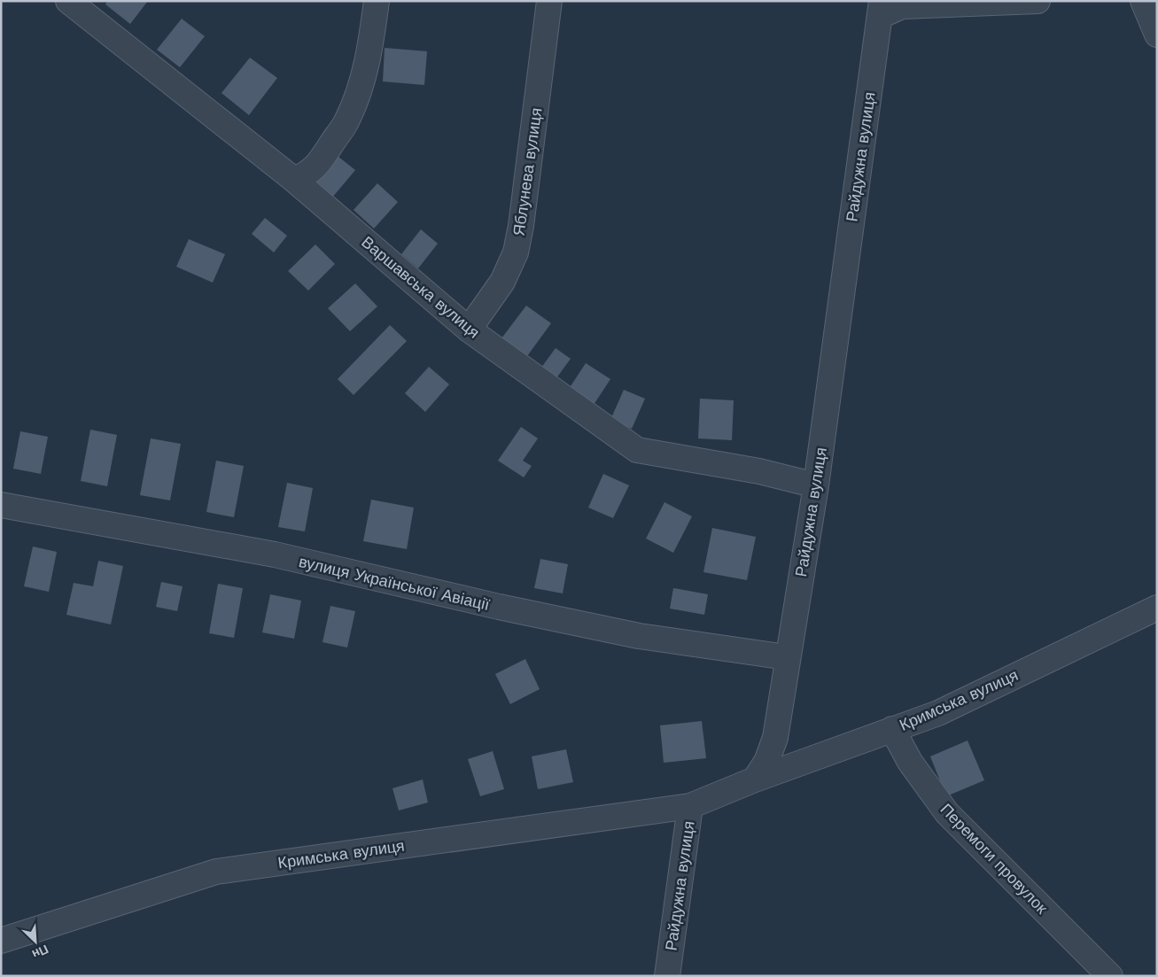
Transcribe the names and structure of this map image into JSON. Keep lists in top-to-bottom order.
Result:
{
  "streets": {
    "street": [
      "Райдужна вулиця",
      "Яблунева вулиця",
      "Варшавська вулиця",
      "вулиця Української Авіації",
      "Кримська вулиця",
      "Перемоги провулок"
    ]
  },
  "crossings": [
    ["Райдужна вулиця", "Варшавська вулиця"],
    ["Райдужна вулиця", "вулиця Української Авіації"],
    ["Райдужна вулиця", "Кримська вулиця"],
    ["Яблунева вулиця", "Варшавська вулиця"],
    ["Кримська вулиця", "Перемоги провулок"]
  ],
  "north": "bottom right"
}
